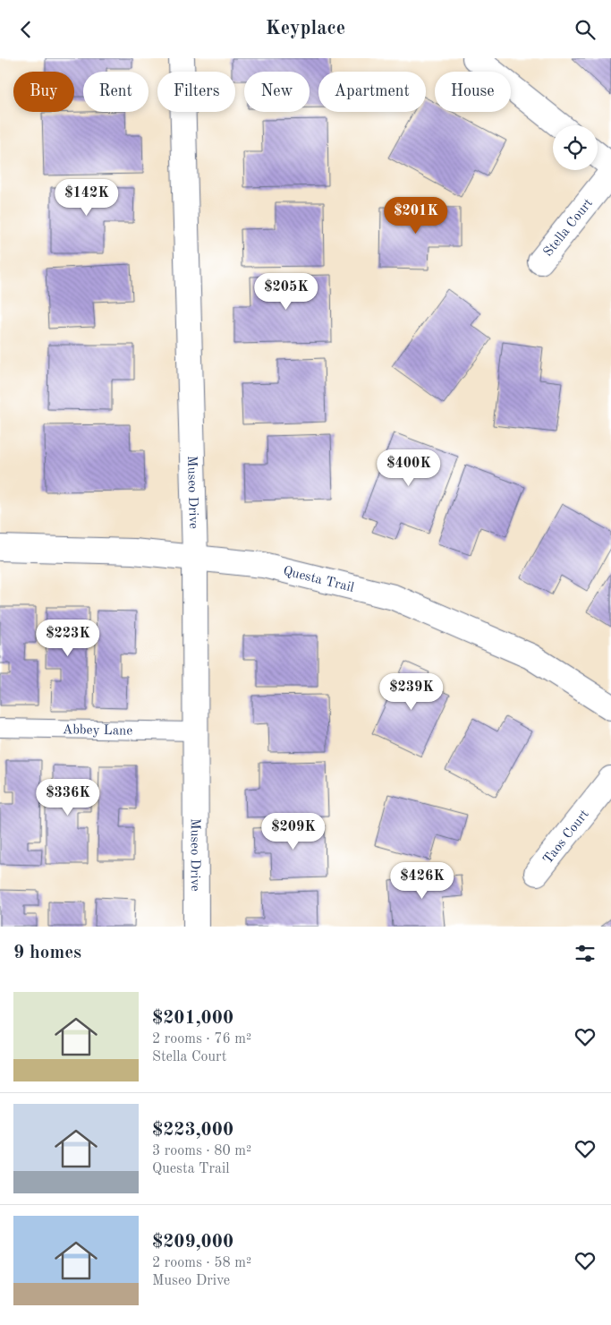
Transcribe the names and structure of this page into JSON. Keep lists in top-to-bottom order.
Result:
{
  "streets": {
    "street": [
      "Stella Court",
      "Museo Drive",
      "Questa Trail",
      "Taos Court"
    ],
    "lane": ["Abbey Lane"]
  },
  "crossings": [
    ["Museo Drive", "Questa Trail"],
    ["Museo Drive", "Abbey Lane"]
  ],
  "page": {
    "header": "Keyplace",
    "chip": [
      "Buy",
      "Rent",
      "Filters",
      "New",
      "Apartment",
      "House"
    ],
    "price": [
      "$142K",
      "$201K",
      "$205K",
      "$400K",
      "$223K",
      "$239K",
      "$336K",
      "$209K",
      "$426K"
    ],
    "heading": "9 homes",
    "list": [
      {
        "name": "$201,000",
        "note": "2 rooms · 76 m² · Stella Court"
      },
      {
        "name": "$223,000",
        "note": "3 rooms · 80 m² · Questa Trail"
      },
      {
        "name": "$209,000",
        "note": "2 rooms · 58 m² · Museo Drive"
      }
    ]
  }
}
